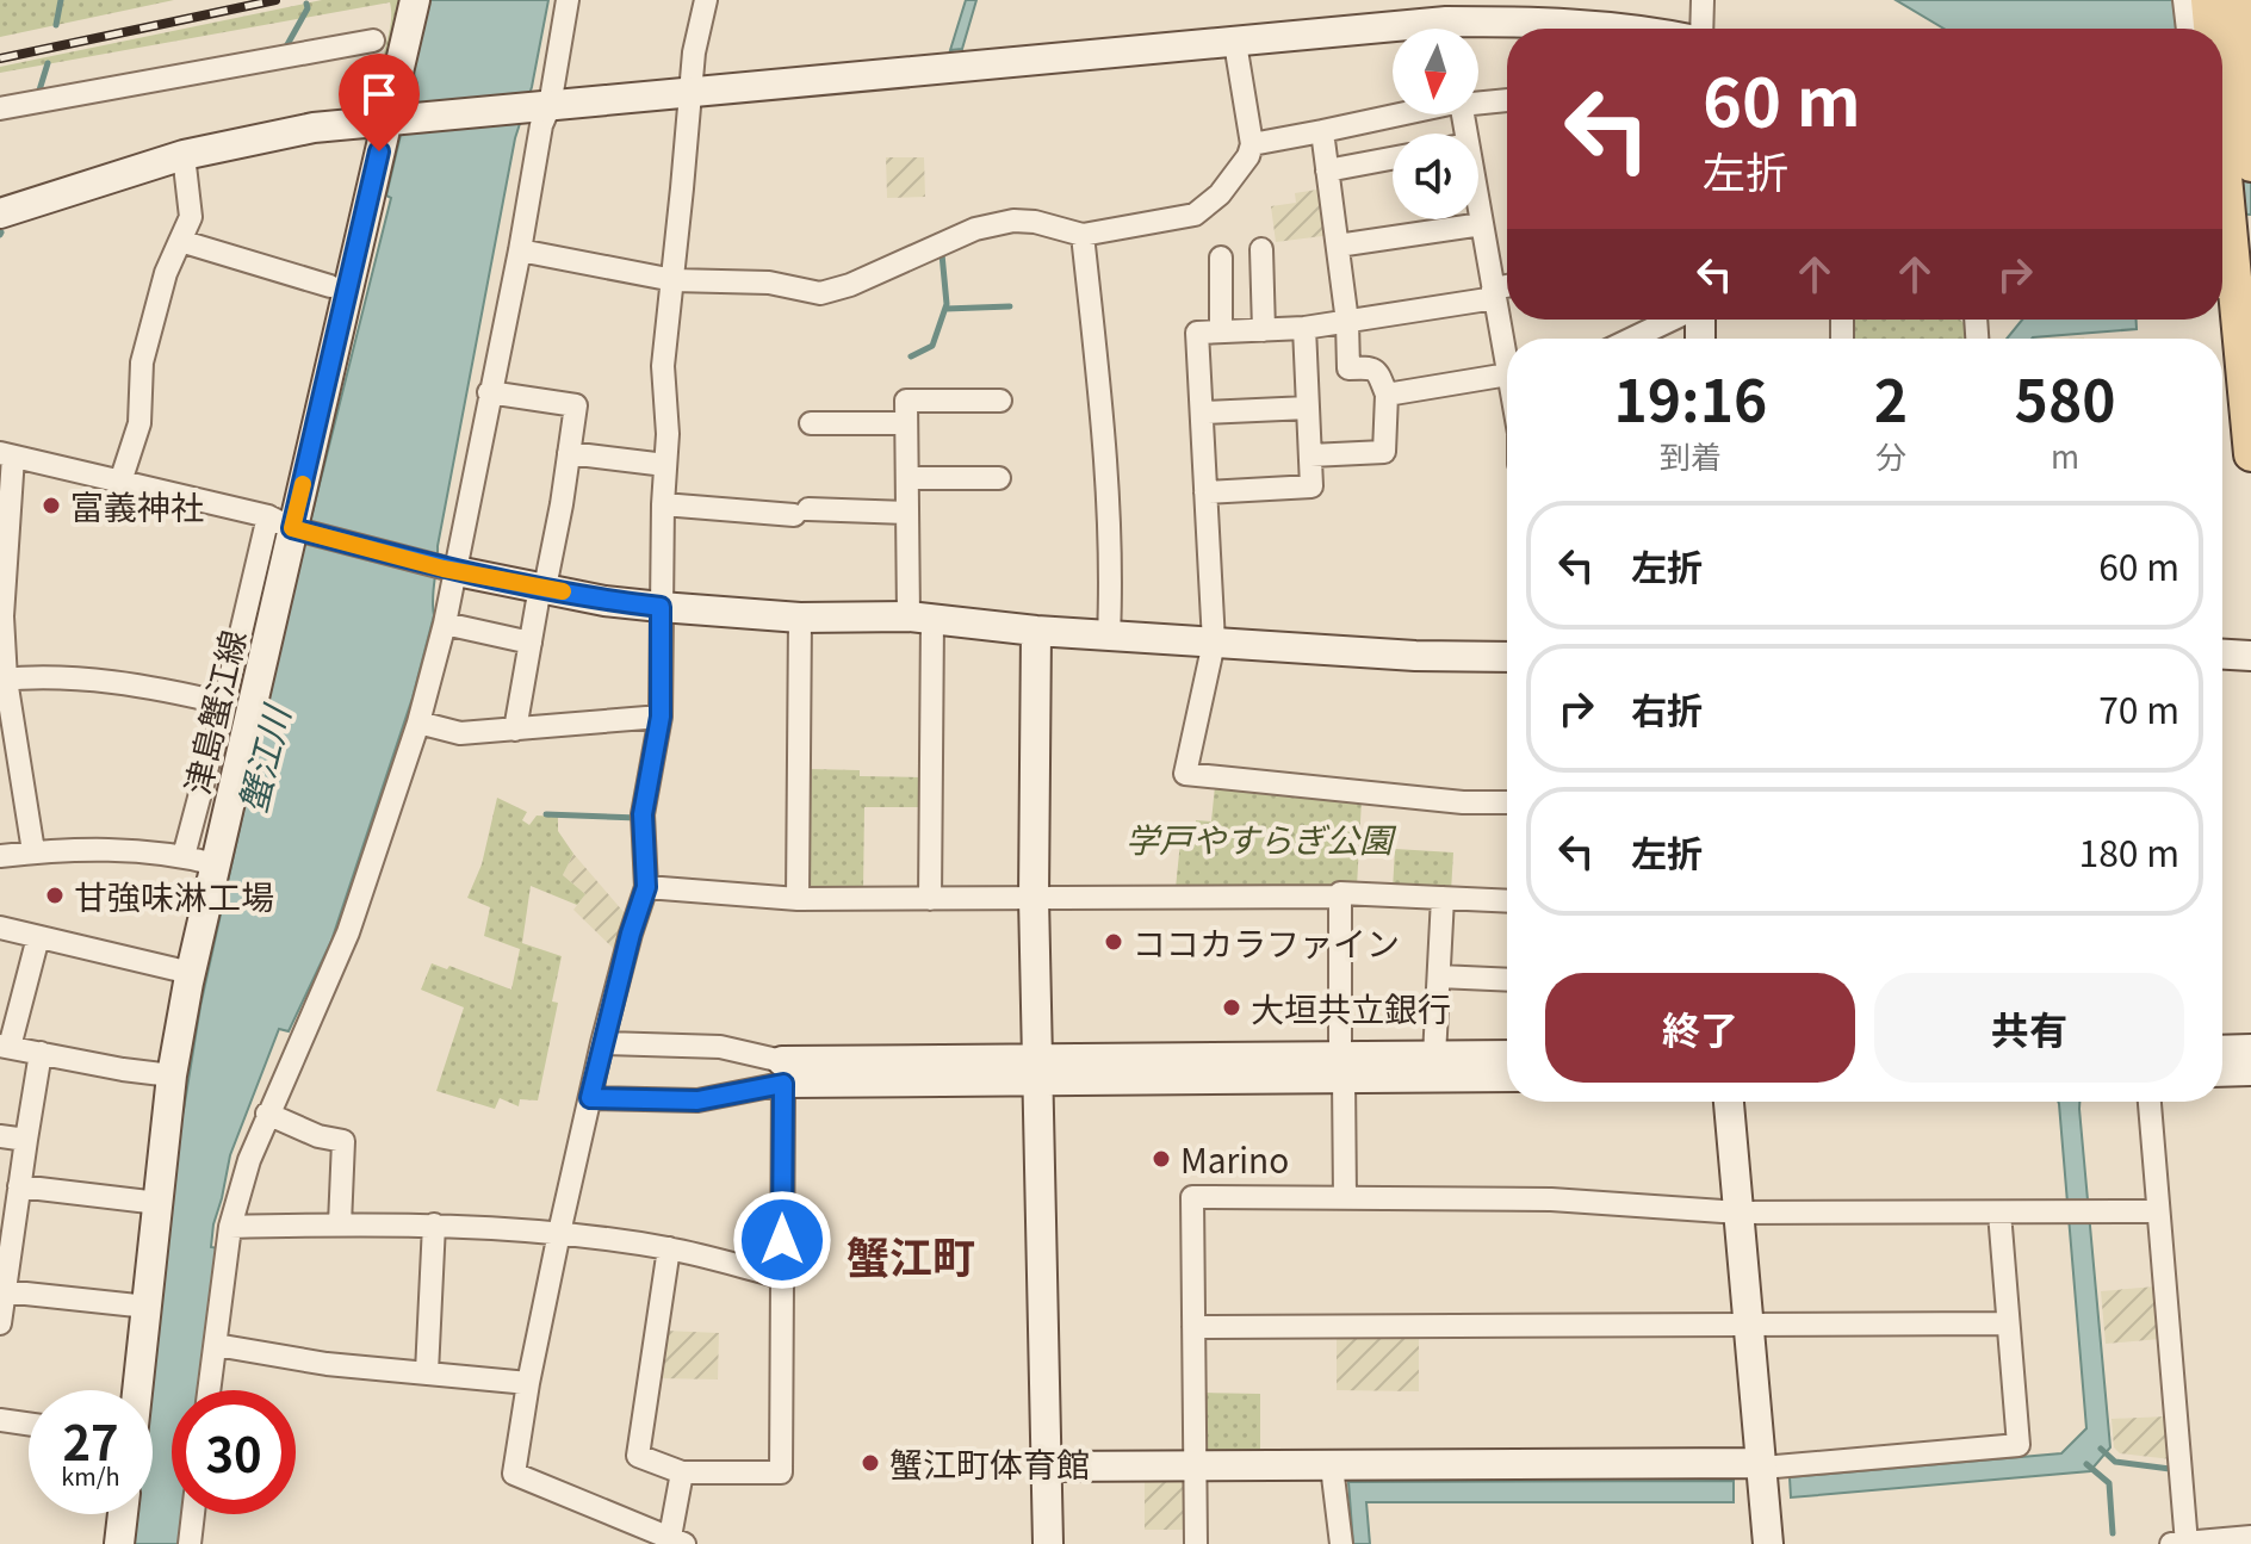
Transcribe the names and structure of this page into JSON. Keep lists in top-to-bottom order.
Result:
{
  "streets": {
    "street": ["津島蟹江線"]
  },
  "districts": ["蟹江町"],
  "water": ["蟹江川"],
  "parks": ["学戸やすらぎ公園"],
  "places": [
    "富義神社",
    "甘強味淋工場",
    "ココカラファイン",
    "大垣共立銀行",
    "Marino",
    "蟹江町体育館"
  ],
  "north": "bottom",
  "page": {
    "turn": ["60 m", "左折"],
    "eta": [
      "19:16",
      "到着",
      "2",
      "分",
      "580",
      "m"
    ],
    "list": [
      {
        "name": "左折",
        "value": "60 m"
      },
      {
        "name": "右折",
        "value": "70 m"
      },
      {
        "name": "左折",
        "value": "180 m"
      }
    ],
    "buttons": ["終了", "共有"],
    "speed": "27 km/h",
    "limit": "30"
  }
}
